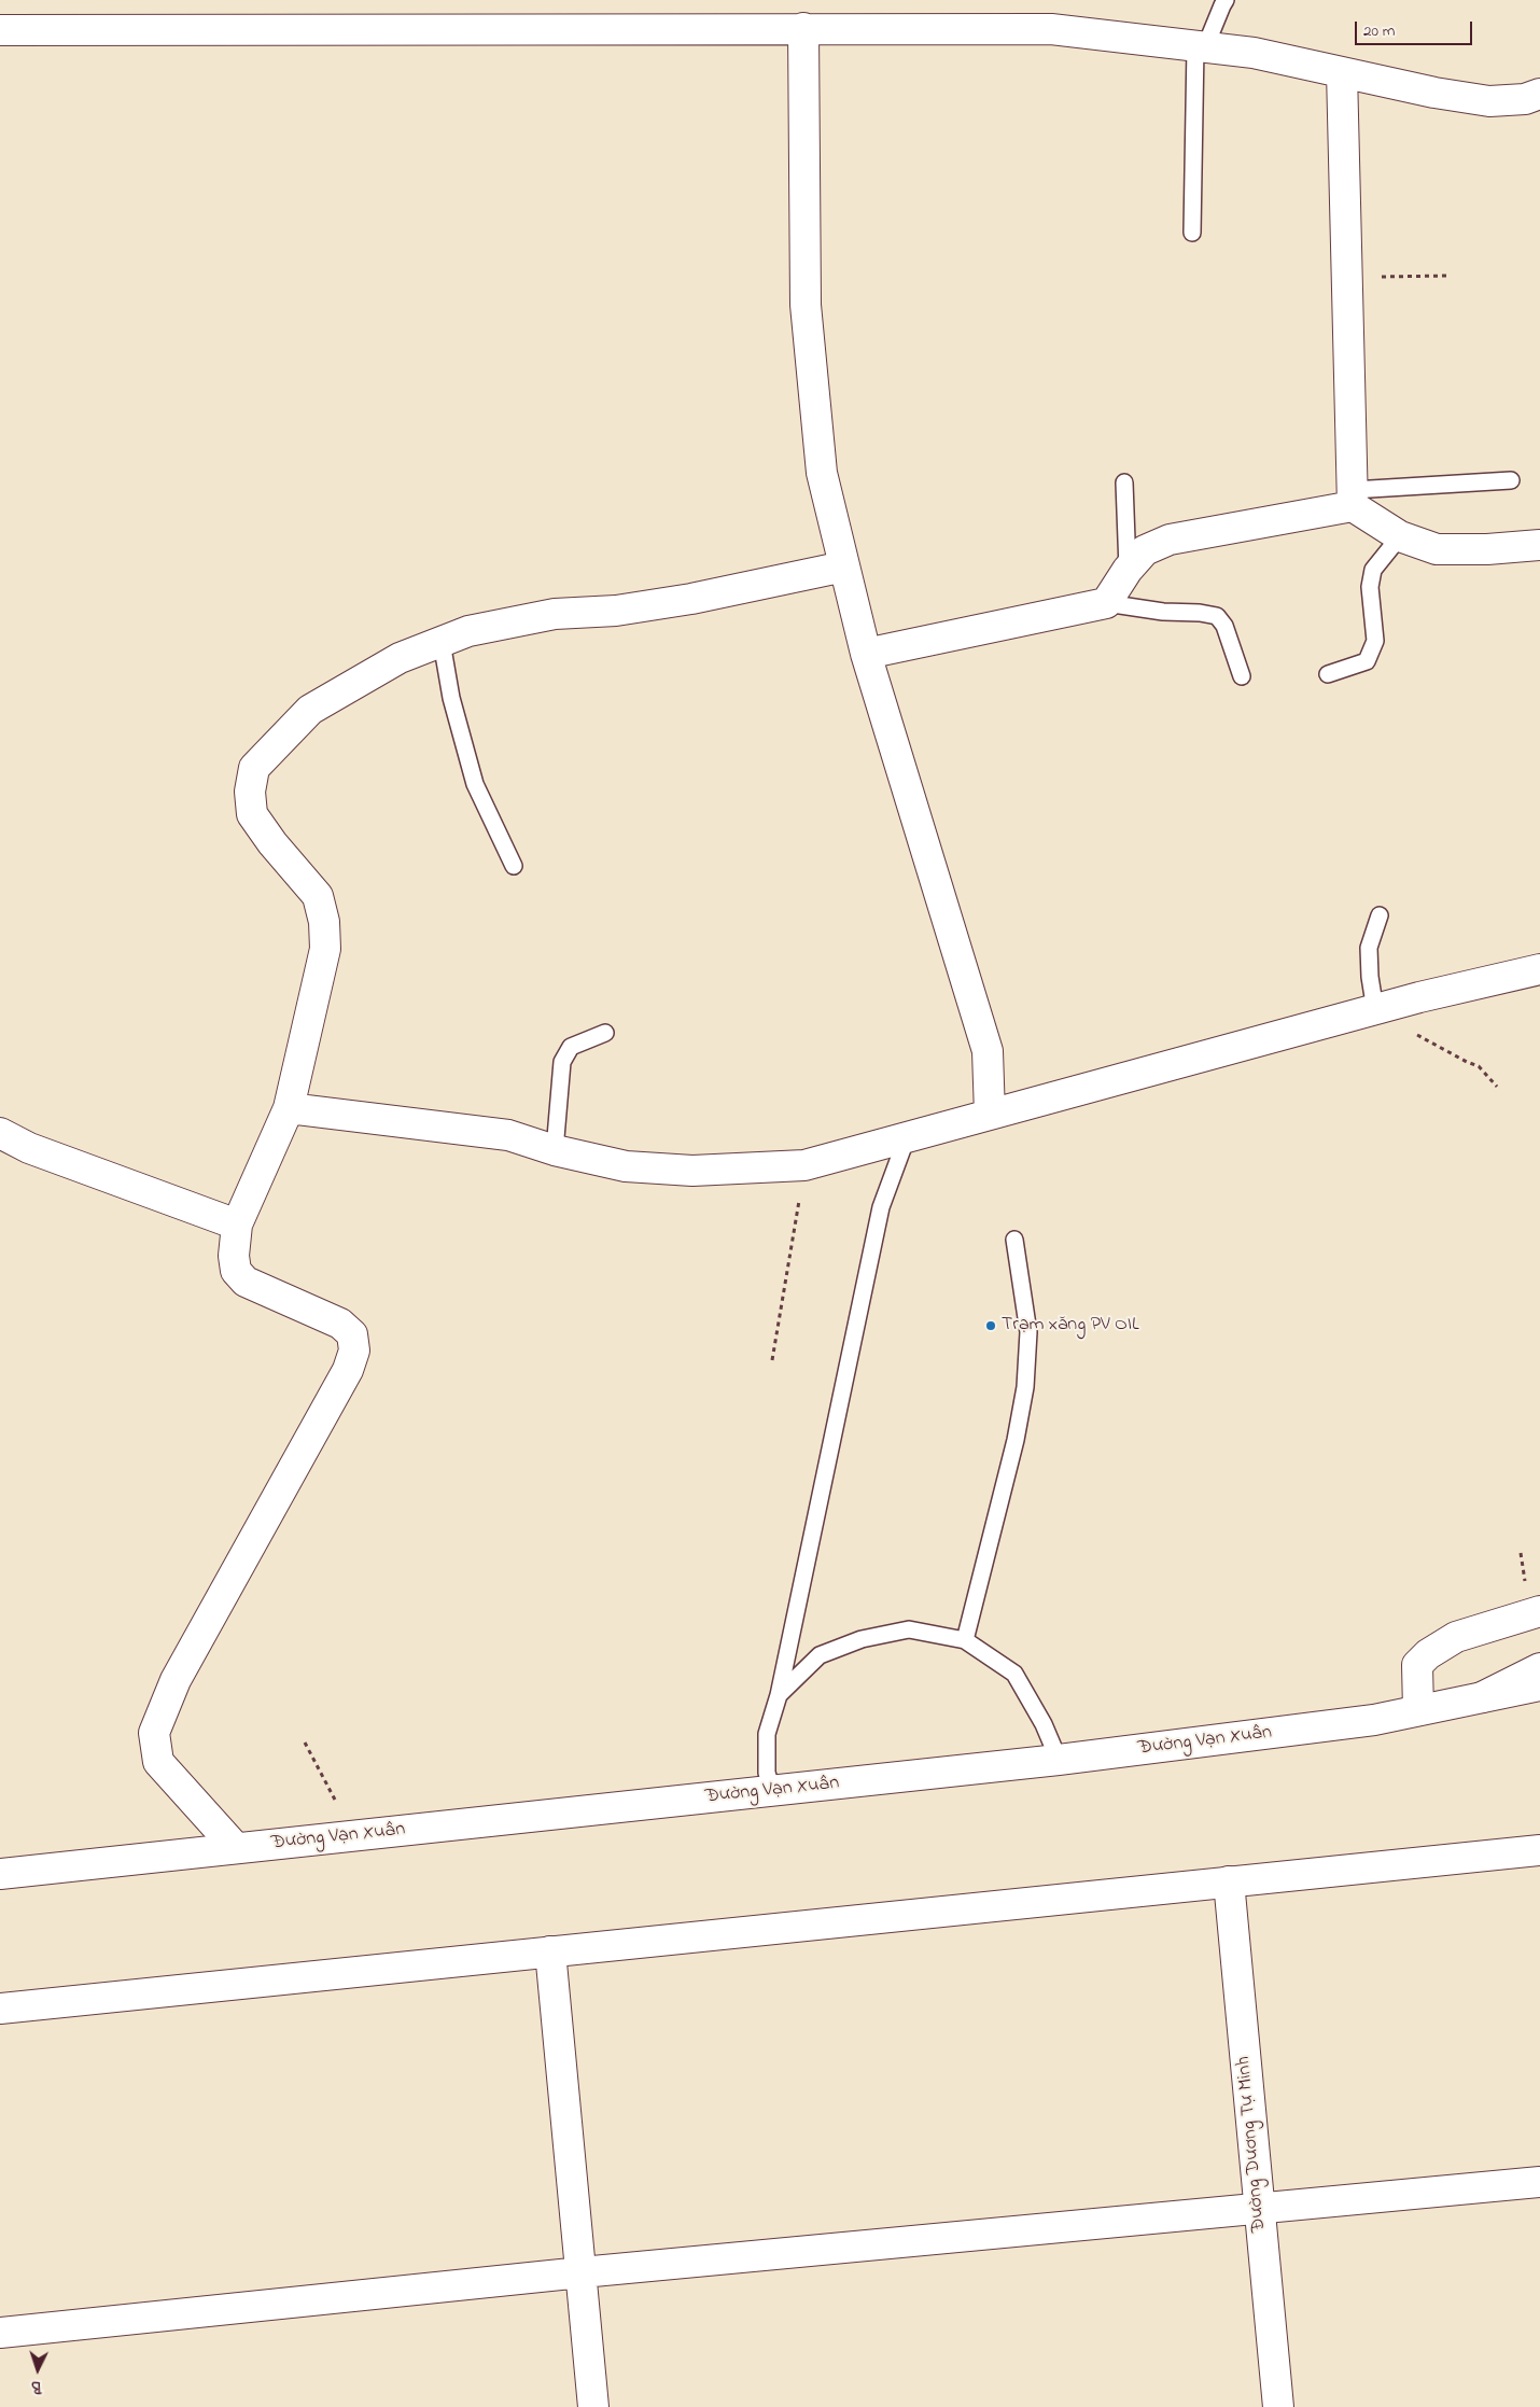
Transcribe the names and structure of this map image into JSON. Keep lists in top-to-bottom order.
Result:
{
  "streets": {
    "main road": ["Đường Vạn Xuân", "Đường Dương Tự Minh"]
  },
  "places": ["Trạm xăng PV OIL"],
  "scale_bar": "20 m",
  "north": "bottom"
}
